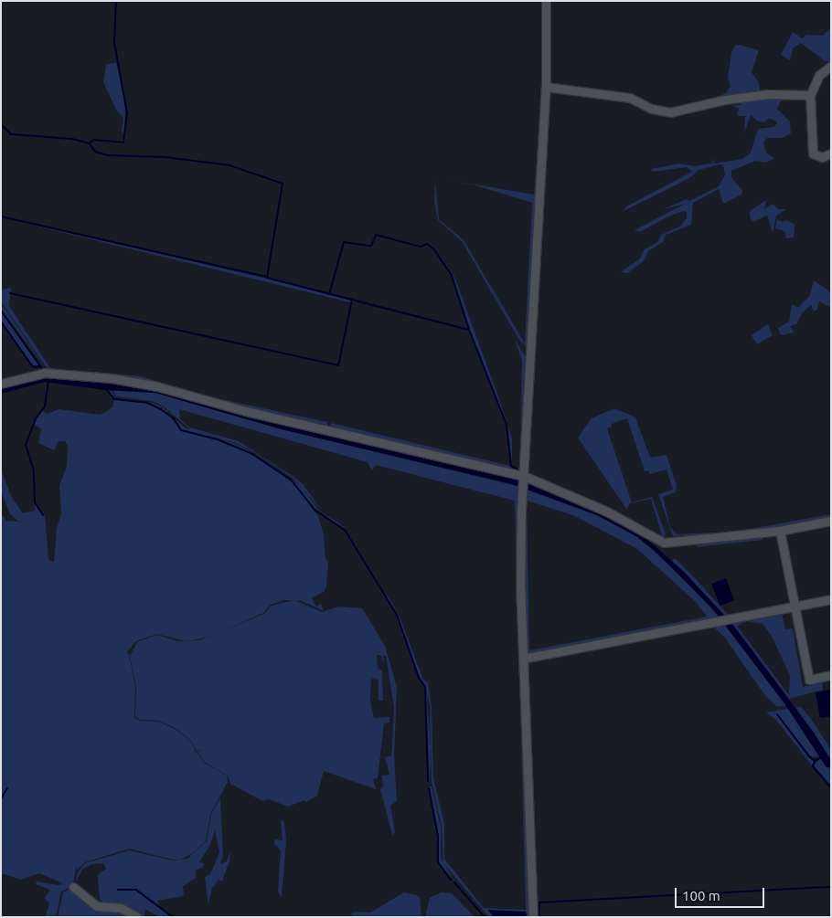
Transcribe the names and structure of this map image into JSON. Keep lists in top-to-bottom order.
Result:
{
  "scale_bar": "100 m"
}
